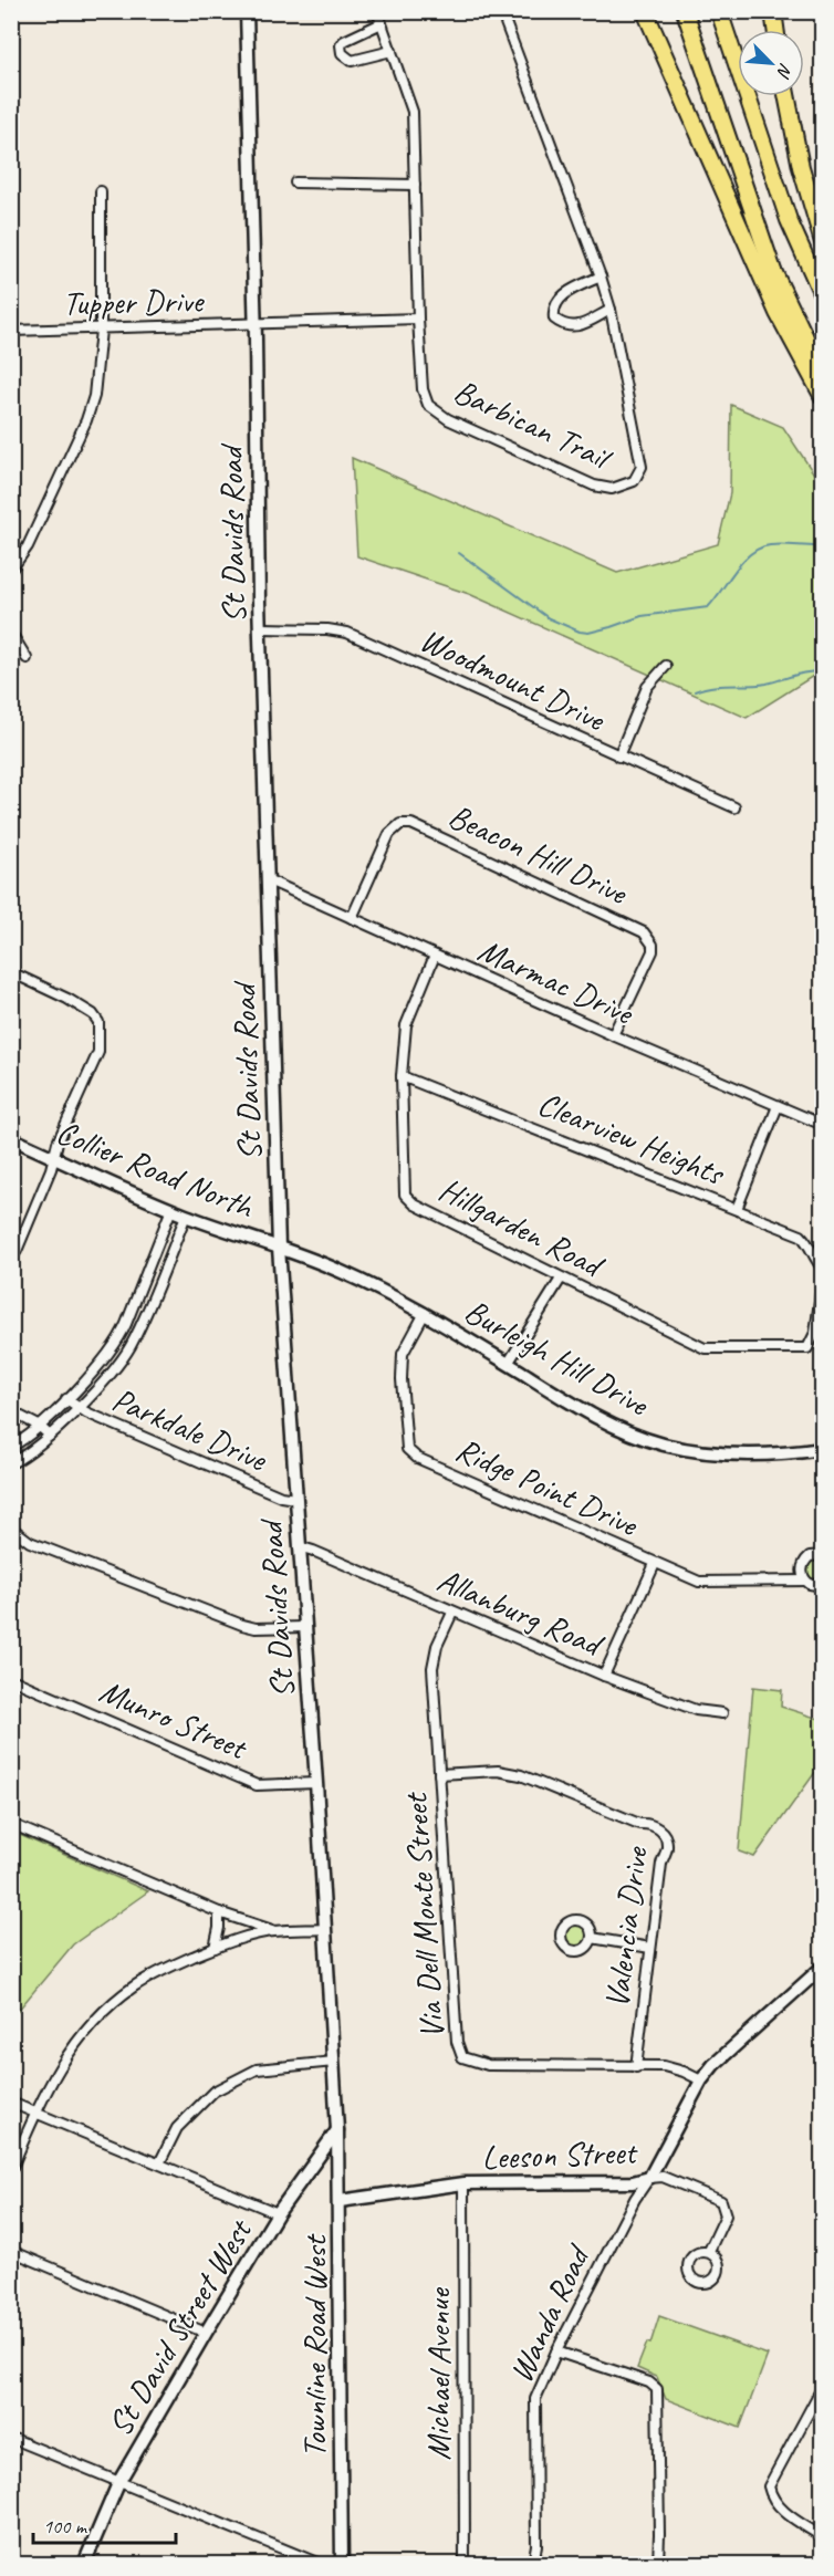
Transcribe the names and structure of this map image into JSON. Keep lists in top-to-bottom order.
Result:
{
  "streets": {
    "street": [
      "Tupper Drive",
      "Barbican Trail",
      "St Davids Road",
      "Woodmount Drive",
      "Beacon Hill Drive",
      "Marmac Drive",
      "Clearview Heights",
      "Collier Road North",
      "Hillgarden Road",
      "Burleigh Hill Drive",
      "Parkdale Drive",
      "Ridge Point Drive",
      "Allanburg Road",
      "Munro Street",
      "Via Dell Monte Street",
      "Valencia Drive",
      "Leeson Street",
      "Wanda Road",
      "St David Street West",
      "Townline Road West",
      "Michael Avenue"
    ]
  },
  "crossings": [
    ["Tupper Drive", "Barbican Trail"],
    ["Tupper Drive", "St Davids Road"],
    ["St Davids Road", "Woodmount Drive"],
    ["St Davids Road", "Marmac Drive"],
    ["St Davids Road", "Collier Road North"],
    ["St Davids Road", "Burleigh Hill Drive"],
    ["St Davids Road", "Parkdale Drive"],
    ["St Davids Road", "Allanburg Road"],
    ["St Davids Road", "Munro Street"],
    ["St Davids Road", "St David Street West"],
    ["St Davids Road", "Townline Road West"],
    ["Beacon Hill Drive", "Marmac Drive"],
    ["Marmac Drive", "Hillgarden Road"],
    ["Clearview Heights", "Hillgarden Road"],
    ["Collier Road North", "Burleigh Hill Drive"],
    ["Burleigh Hill Drive", "Ridge Point Drive"],
    ["Allanburg Road", "Via Dell Monte Street"],
    ["Via Dell Monte Street", "Valencia Drive"],
    ["Leeson Street", "Wanda Road"],
    ["Leeson Street", "Townline Road West"],
    ["Leeson Street", "Michael Avenue"],
    ["St David Street West", "Townline Road West"]
  ],
  "scale_bar": "100 m",
  "north": "bottom right"
}
